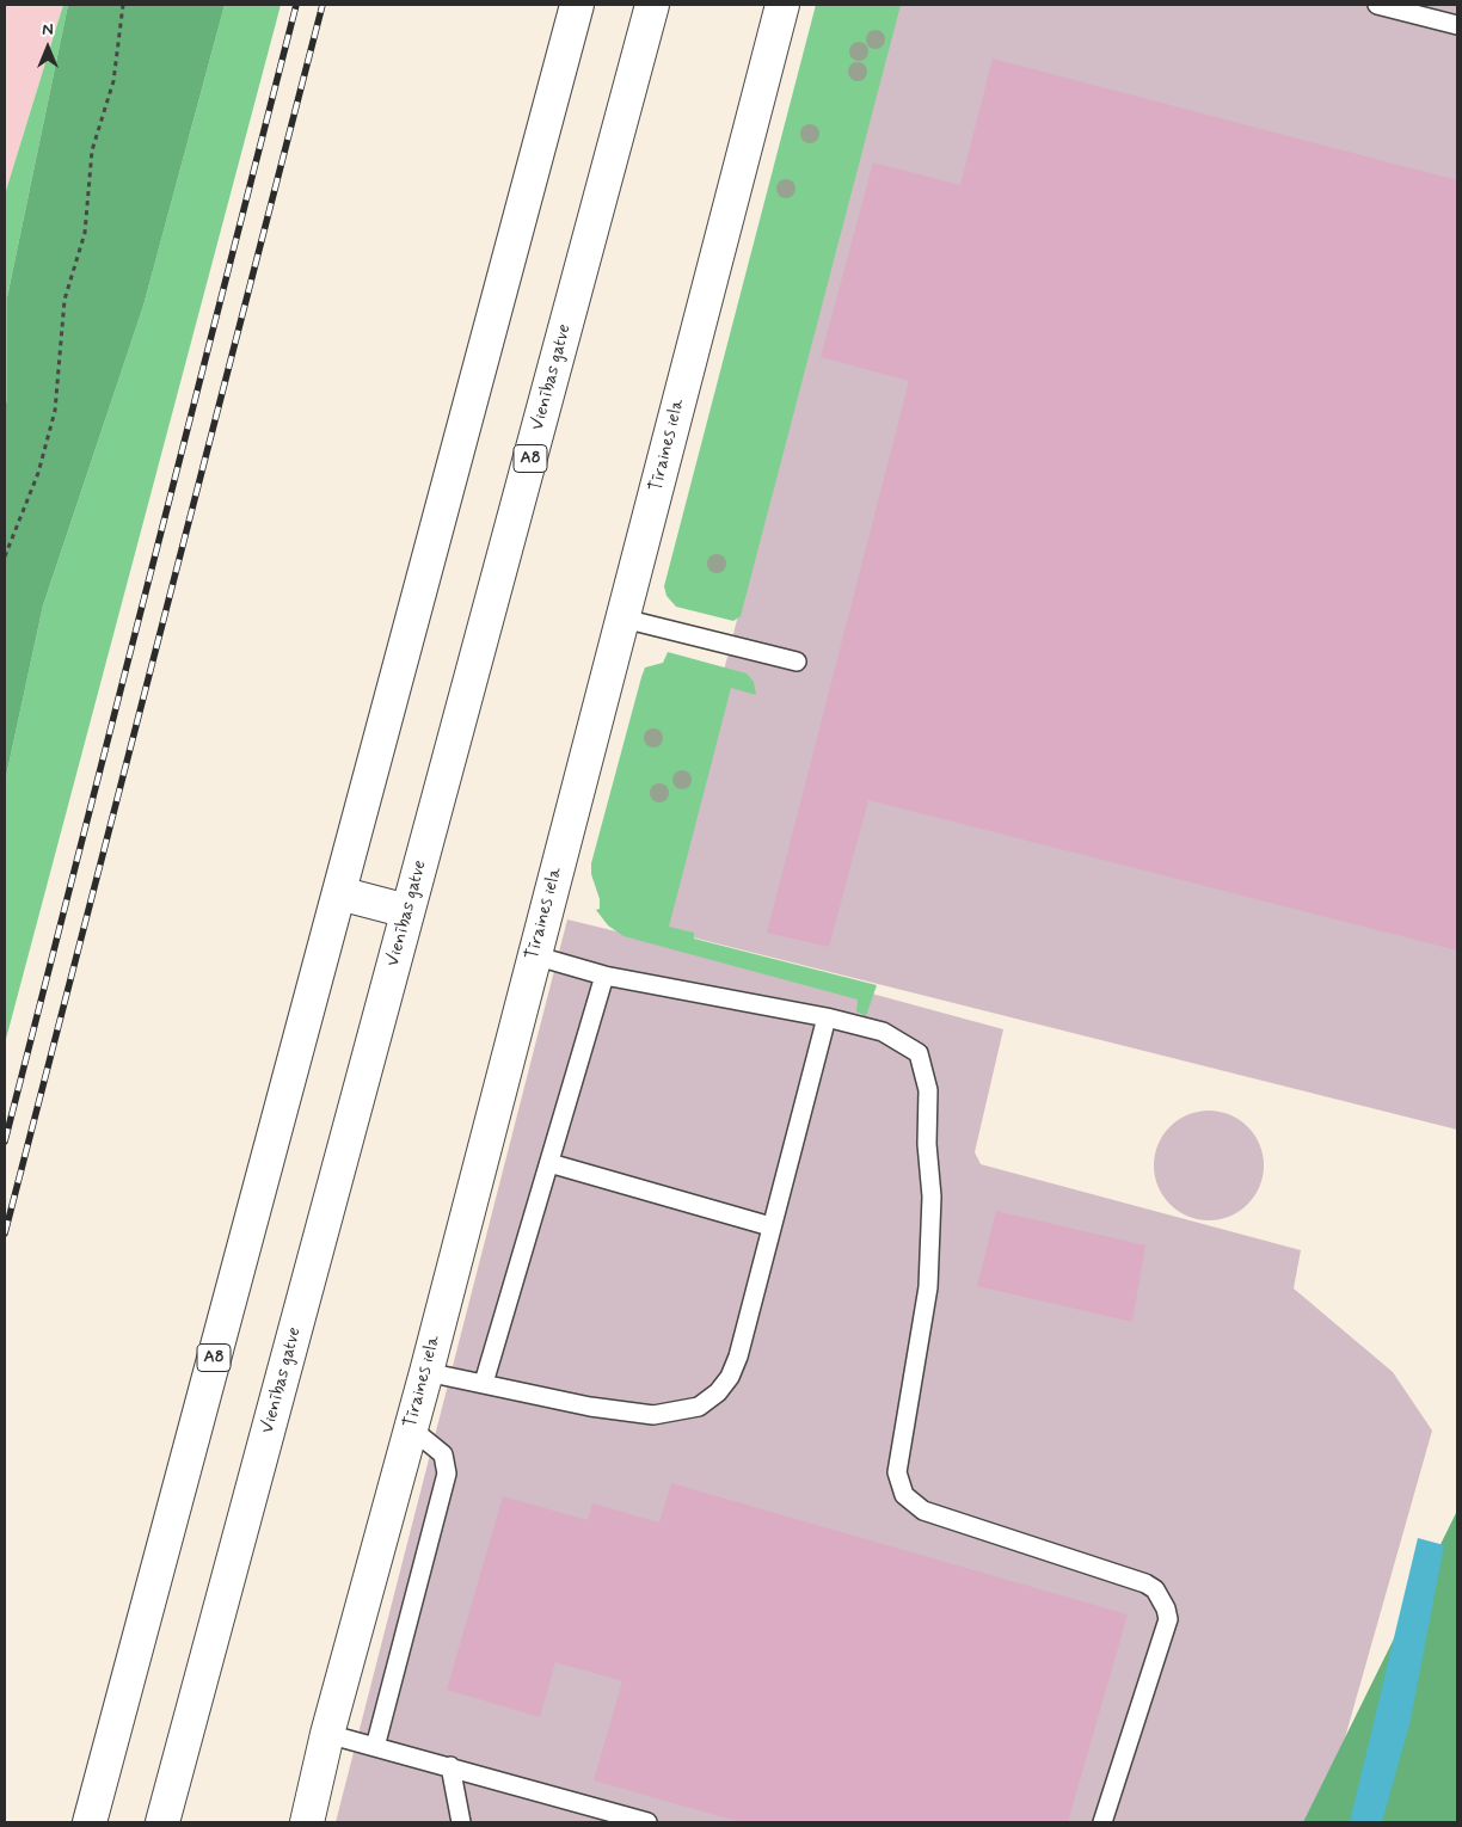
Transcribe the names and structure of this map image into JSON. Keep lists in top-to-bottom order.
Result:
{
  "streets": {
    "main road": ["Vienības gatve", "Tīraines iela", "A8"]
  },
  "north": "top"
}
